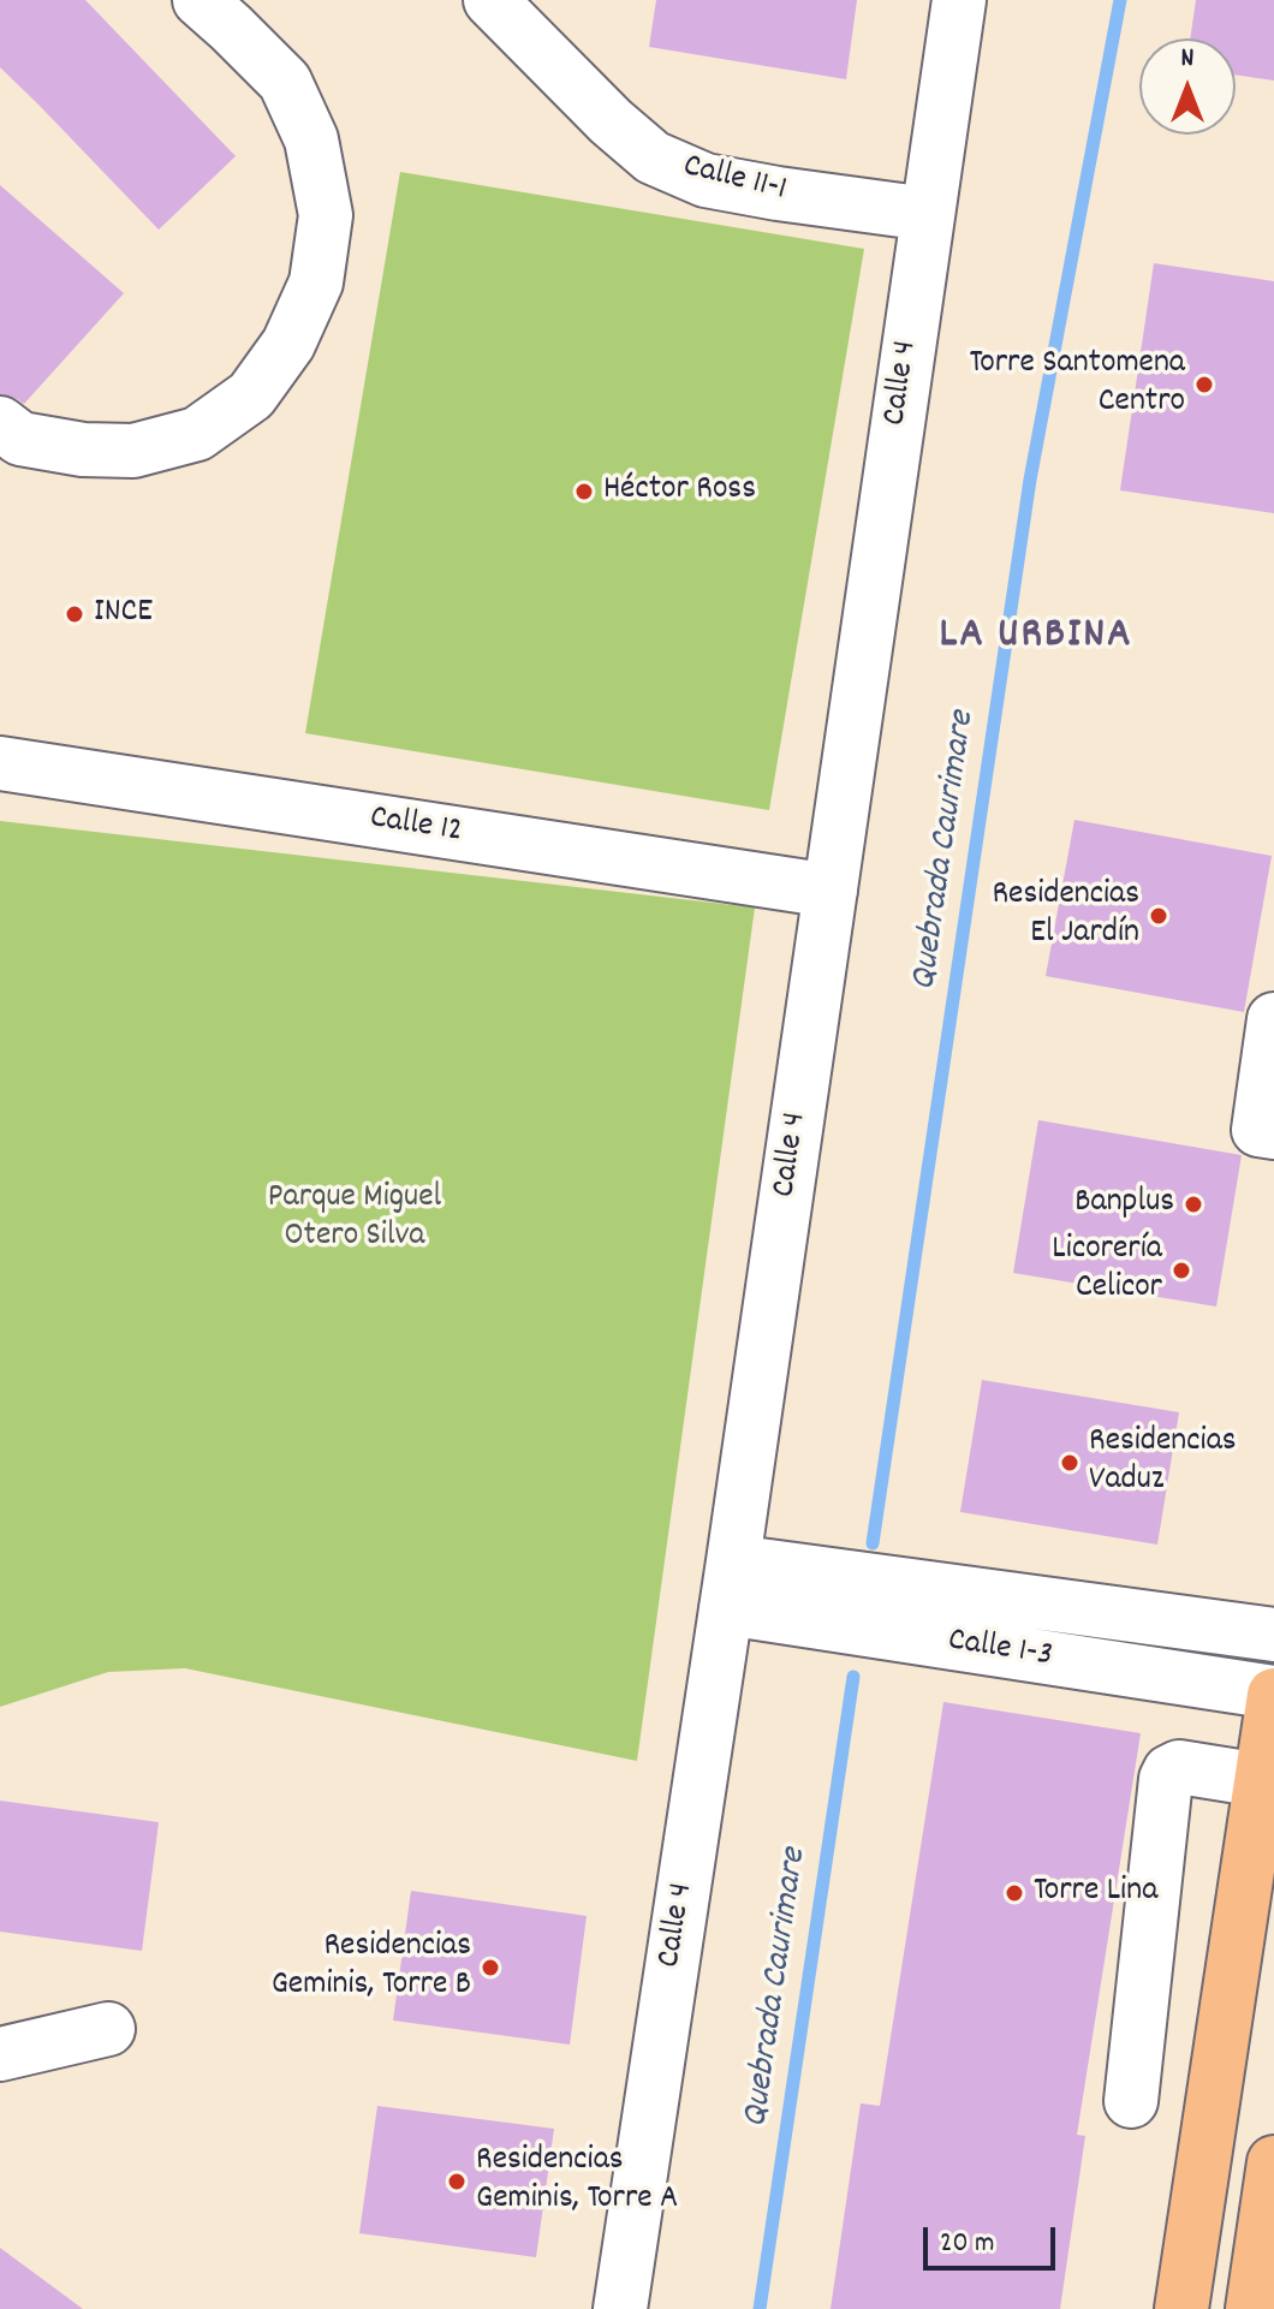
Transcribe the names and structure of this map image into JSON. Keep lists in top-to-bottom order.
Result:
{
  "streets": {
    "street": [
      "Calle 11-1",
      "Calle 4",
      "Calle 12",
      "Calle 1-3"
    ]
  },
  "crossings": [
    ["Calle 11-1", "Calle 4"],
    ["Calle 4", "Calle 12"],
    ["Calle 4", "Calle 1-3"]
  ],
  "districts": ["LA URBINA"],
  "water": ["Quebrada Caurimare"],
  "parks": ["Parque Miguel Otero Silva"],
  "places": [
    "Torre Santomena Centro",
    "Héctor Ross",
    "INCE",
    "Residencias El Jardín",
    "Banplus",
    "Licorería Celicor",
    "Residencias Vaduz",
    "Torre Lina",
    "Residencias Geminis, Torre B",
    "Residencias Geminis, Torre A"
  ],
  "scale_bar": "20 m",
  "north": "top"
}
